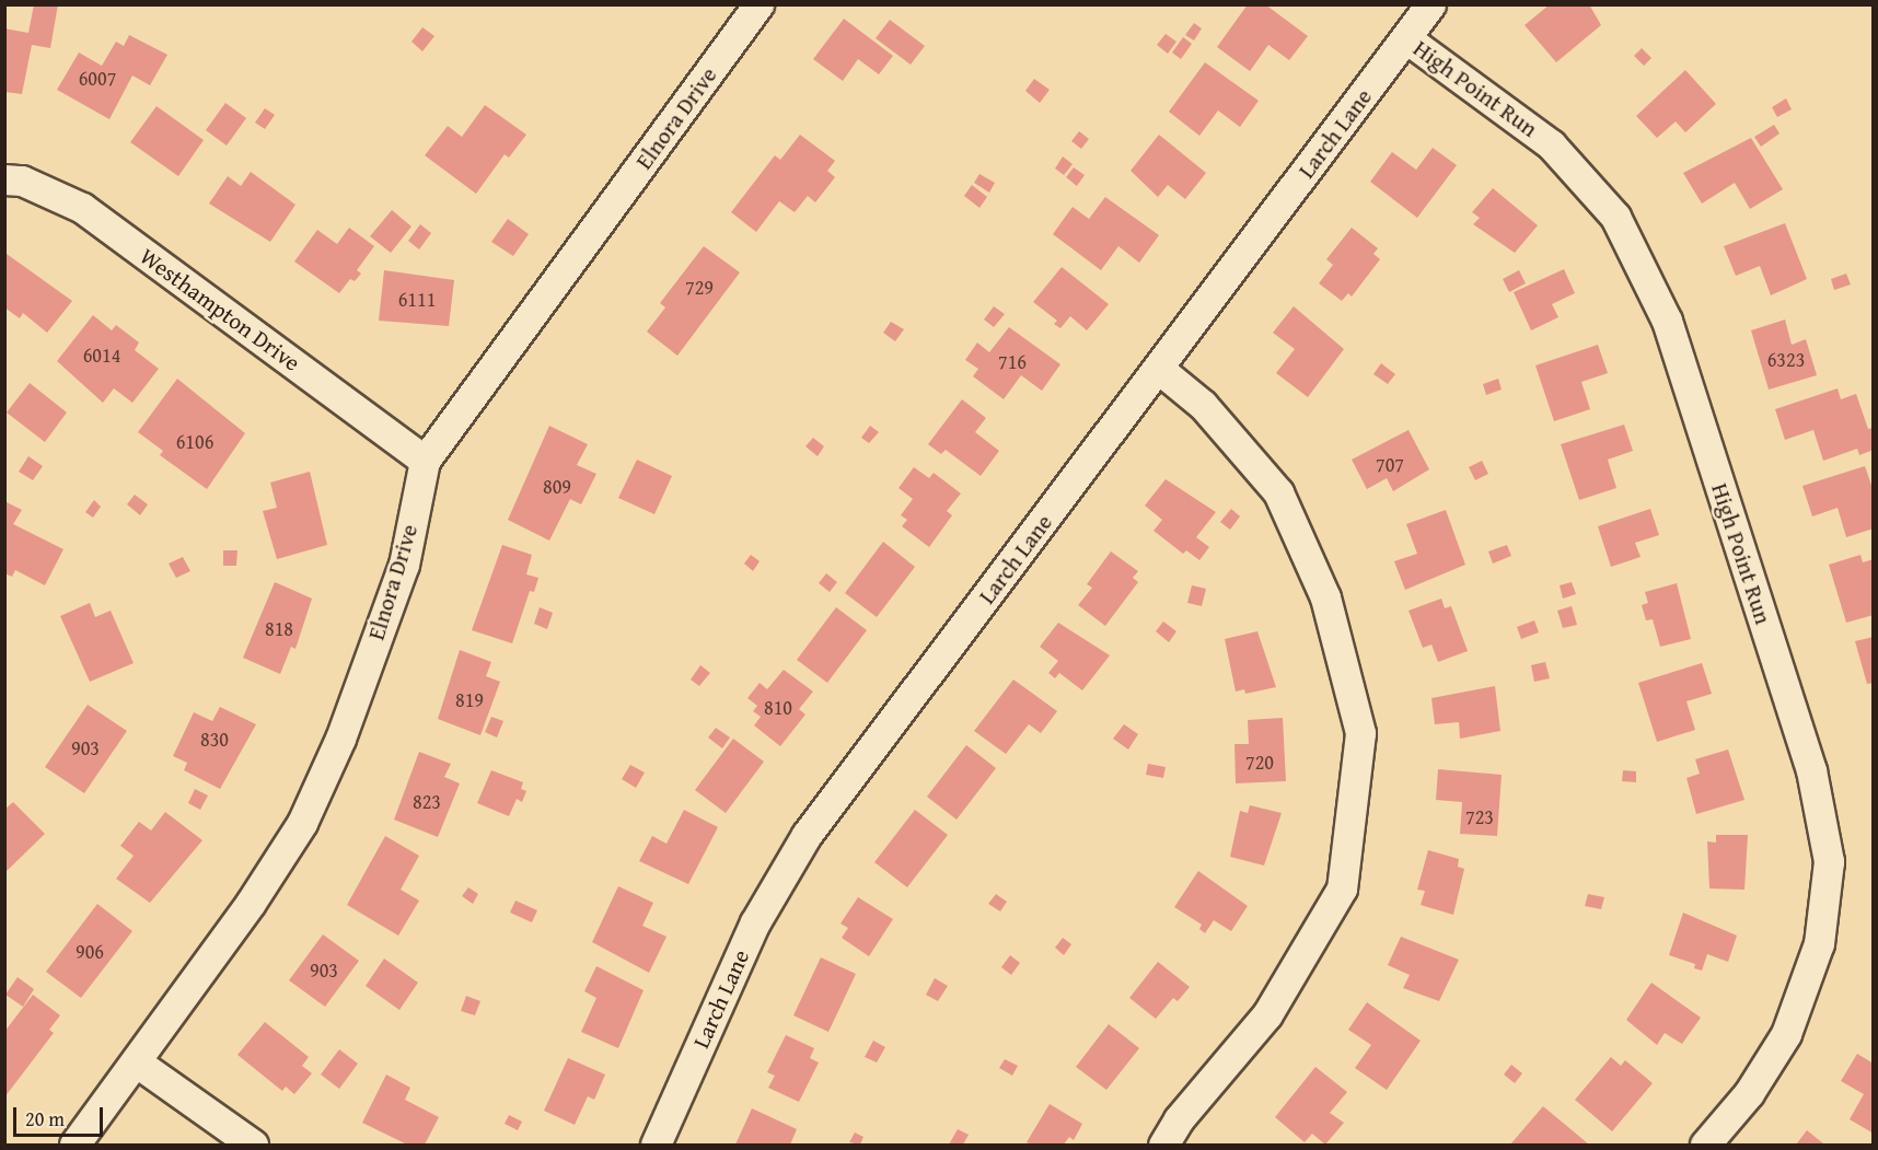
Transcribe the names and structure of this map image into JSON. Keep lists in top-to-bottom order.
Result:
{
  "streets": {
    "street": [
      "High Point Run",
      "Elnora Drive",
      "Larch Lane",
      "Westhampton Drive"
    ]
  },
  "crossings": [
    ["High Point Run", "Larch Lane"],
    ["Elnora Drive", "Westhampton Drive"]
  ],
  "house_numbers": [
    "6007",
    "729",
    "6111",
    "6014",
    "6323",
    "716",
    "6106",
    "707",
    "809",
    "818",
    "819",
    "810",
    "830",
    "903",
    "720",
    "823",
    "723",
    "906",
    "903"
  ],
  "scale_bar": "20 m"
}
